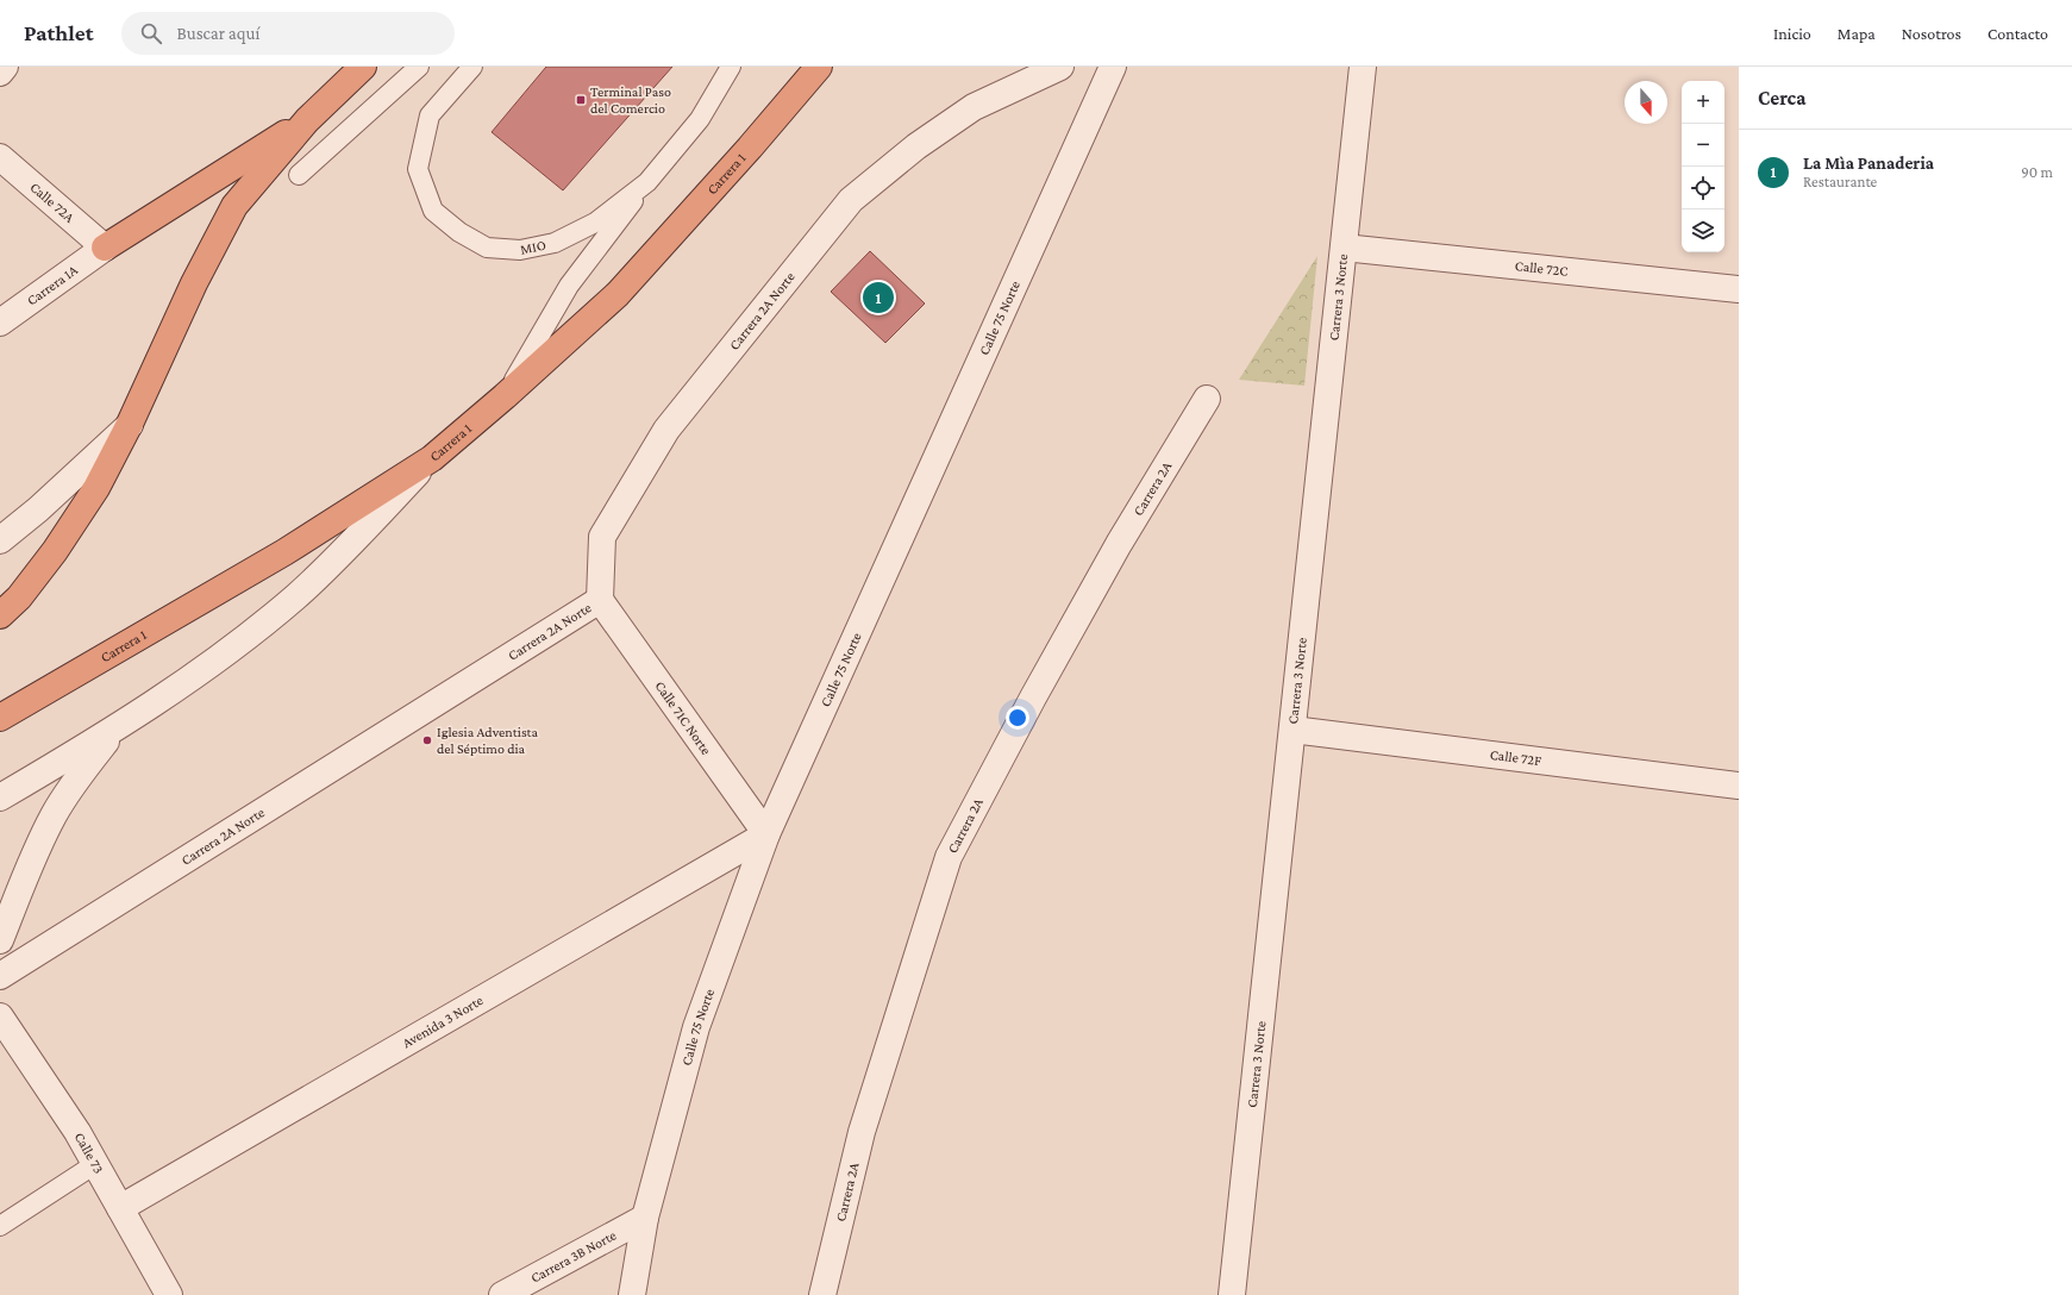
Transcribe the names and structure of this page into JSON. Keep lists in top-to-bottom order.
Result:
{
  "streets": {
    "highway": ["Carrera 1"],
    "street": [
      "Calle 72A",
      "Calle 72C",
      "Carrera 1A",
      "Carrera 3 Norte",
      "Carrera 2A Norte",
      "Calle 75 Norte",
      "Carrera 2A",
      "Calle 71C Norte",
      "Calle 72F",
      "Avenida 3 Norte",
      "Calle 73",
      "Carrera 3B Norte"
    ],
    "lane": ["MIO"]
  },
  "crossings": [
    ["Calle 72A", "Carrera 1A"],
    ["Calle 72C", "Carrera 3 Norte"],
    ["Carrera 3 Norte", "Calle 72F"],
    ["Carrera 2A Norte", "Calle 71C Norte"],
    ["Calle 75 Norte", "Calle 71C Norte"],
    ["Calle 75 Norte", "Avenida 3 Norte"],
    ["Calle 75 Norte", "Carrera 3B Norte"],
    ["Calle 71C Norte", "Avenida 3 Norte"],
    ["Avenida 3 Norte", "Calle 73"]
  ],
  "places": {
    "transit": ["Terminal Paso del Comercio"],
    "other": ["Iglesia Adventista del Séptimo dia"]
  },
  "north": "bottom",
  "page": {
    "header": "Pathlet",
    "search": "Buscar aquí",
    "nav": [
      "Inicio",
      "Mapa",
      "Nosotros",
      "Contacto"
    ],
    "heading": "Cerca",
    "map_buttons": ["+", "−"],
    "list": [
      {
        "mark": "1",
        "name": "La Mìa Panaderia",
        "note": "Restaurante",
        "value": "90 m"
      }
    ],
    "pins": "1"
  }
}
